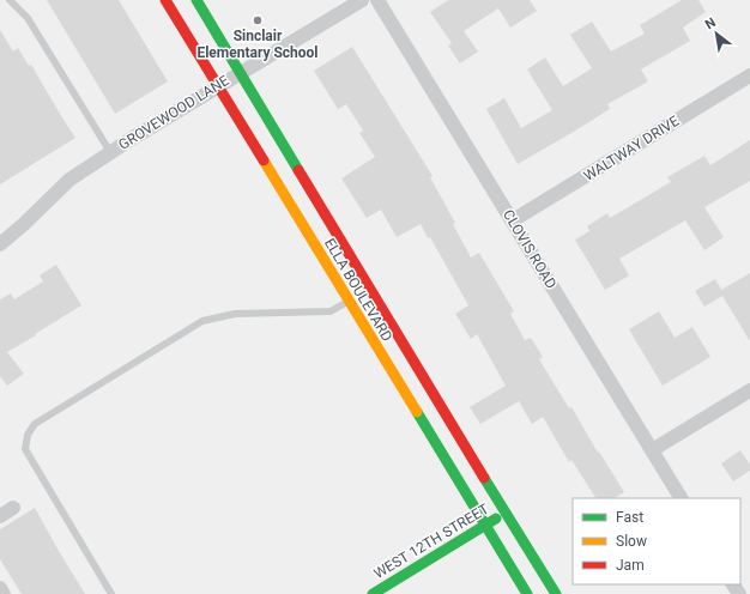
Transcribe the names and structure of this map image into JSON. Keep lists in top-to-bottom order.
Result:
{
  "streets": {
    "main road": ["ELLA BOULEVARD", "WEST 12TH STREET"],
    "street": ["GROVEWOOD LANE", "WALTWAY DRIVE", "CLOVIS ROAD"]
  },
  "crossings": [
    ["GROVEWOOD LANE", "ELLA BOULEVARD"],
    ["WALTWAY DRIVE", "CLOVIS ROAD"],
    ["ELLA BOULEVARD", "WEST 12TH STREET"]
  ],
  "places": ["Sinclair Elementary School"],
  "legend": ["Fast", "Slow", "Jam"],
  "north": "top left"
}
